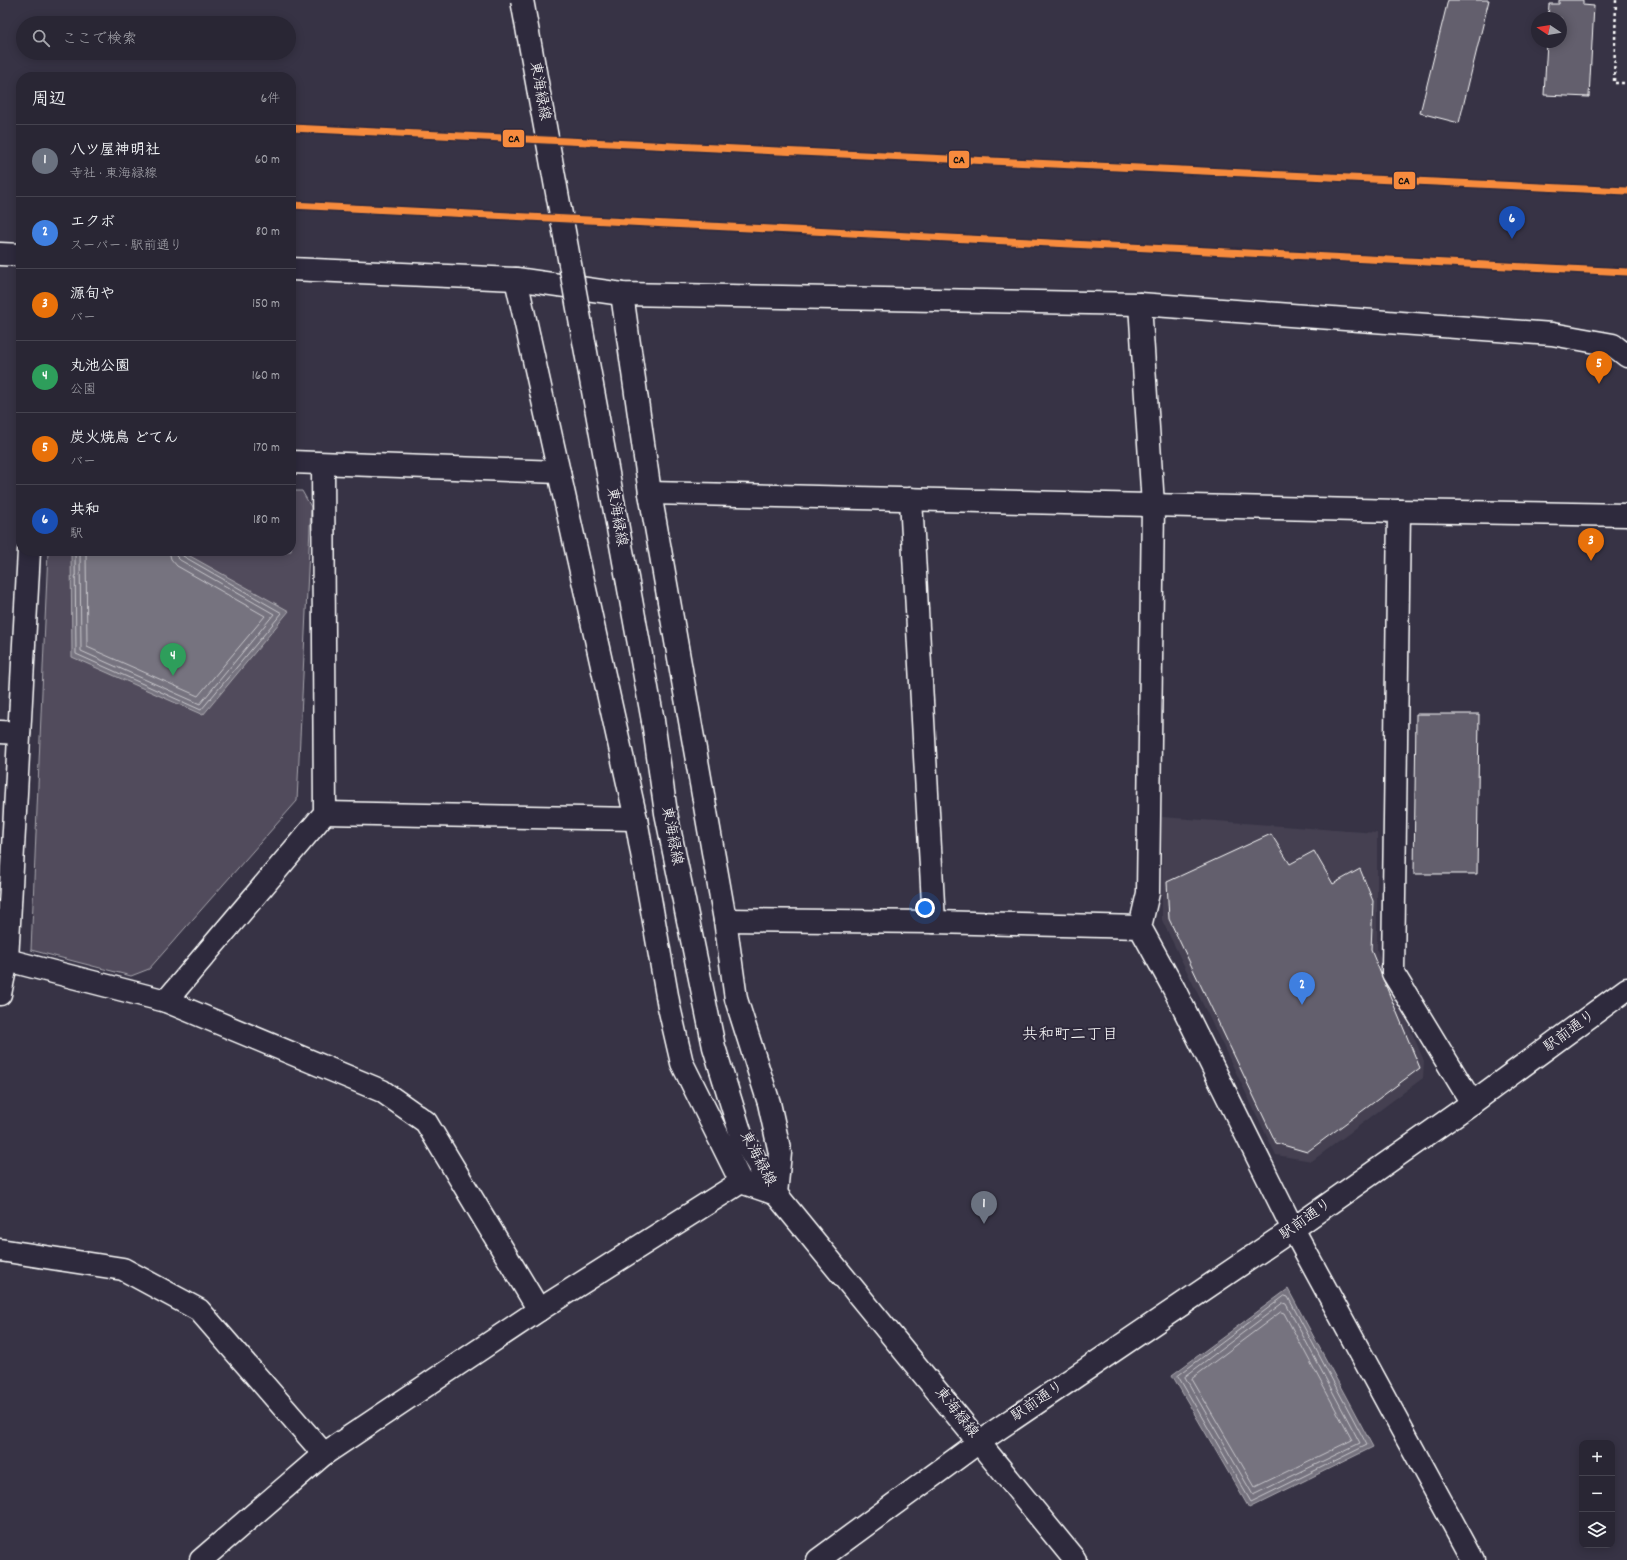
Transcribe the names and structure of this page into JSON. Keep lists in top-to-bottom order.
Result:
{
  "streets": {
    "street": ["東海緑線", "駅前通り"]
  },
  "crossings": [
    ["東海緑線", "駅前通り"]
  ],
  "districts": ["共和町二丁目"],
  "lines": ["transit line CA"],
  "north": "left",
  "page": {
    "search": "ここで検索",
    "heading": ["周辺", "6件"],
    "list": [
      {
        "mark": "1",
        "name": "八ツ屋神明社",
        "note": "寺社 · 東海緑線",
        "value": "60 m"
      },
      {
        "mark": "2",
        "name": "エクボ",
        "note": "スーパー · 駅前通り",
        "value": "80 m"
      },
      {
        "mark": "3",
        "name": "源旬や",
        "note": "バー",
        "value": "150 m"
      },
      {
        "mark": "4",
        "name": "丸池公園",
        "note": "公園",
        "value": "160 m"
      },
      {
        "mark": "5",
        "name": "炭火焼鳥 どてん",
        "note": "バー",
        "value": "170 m"
      },
      {
        "mark": "6",
        "name": "共和",
        "note": "駅",
        "value": "180 m"
      }
    ],
    "pins": [
      "6",
      "5",
      "3",
      "4",
      "2",
      "1"
    ],
    "map_buttons": ["+", "−"]
  }
}
